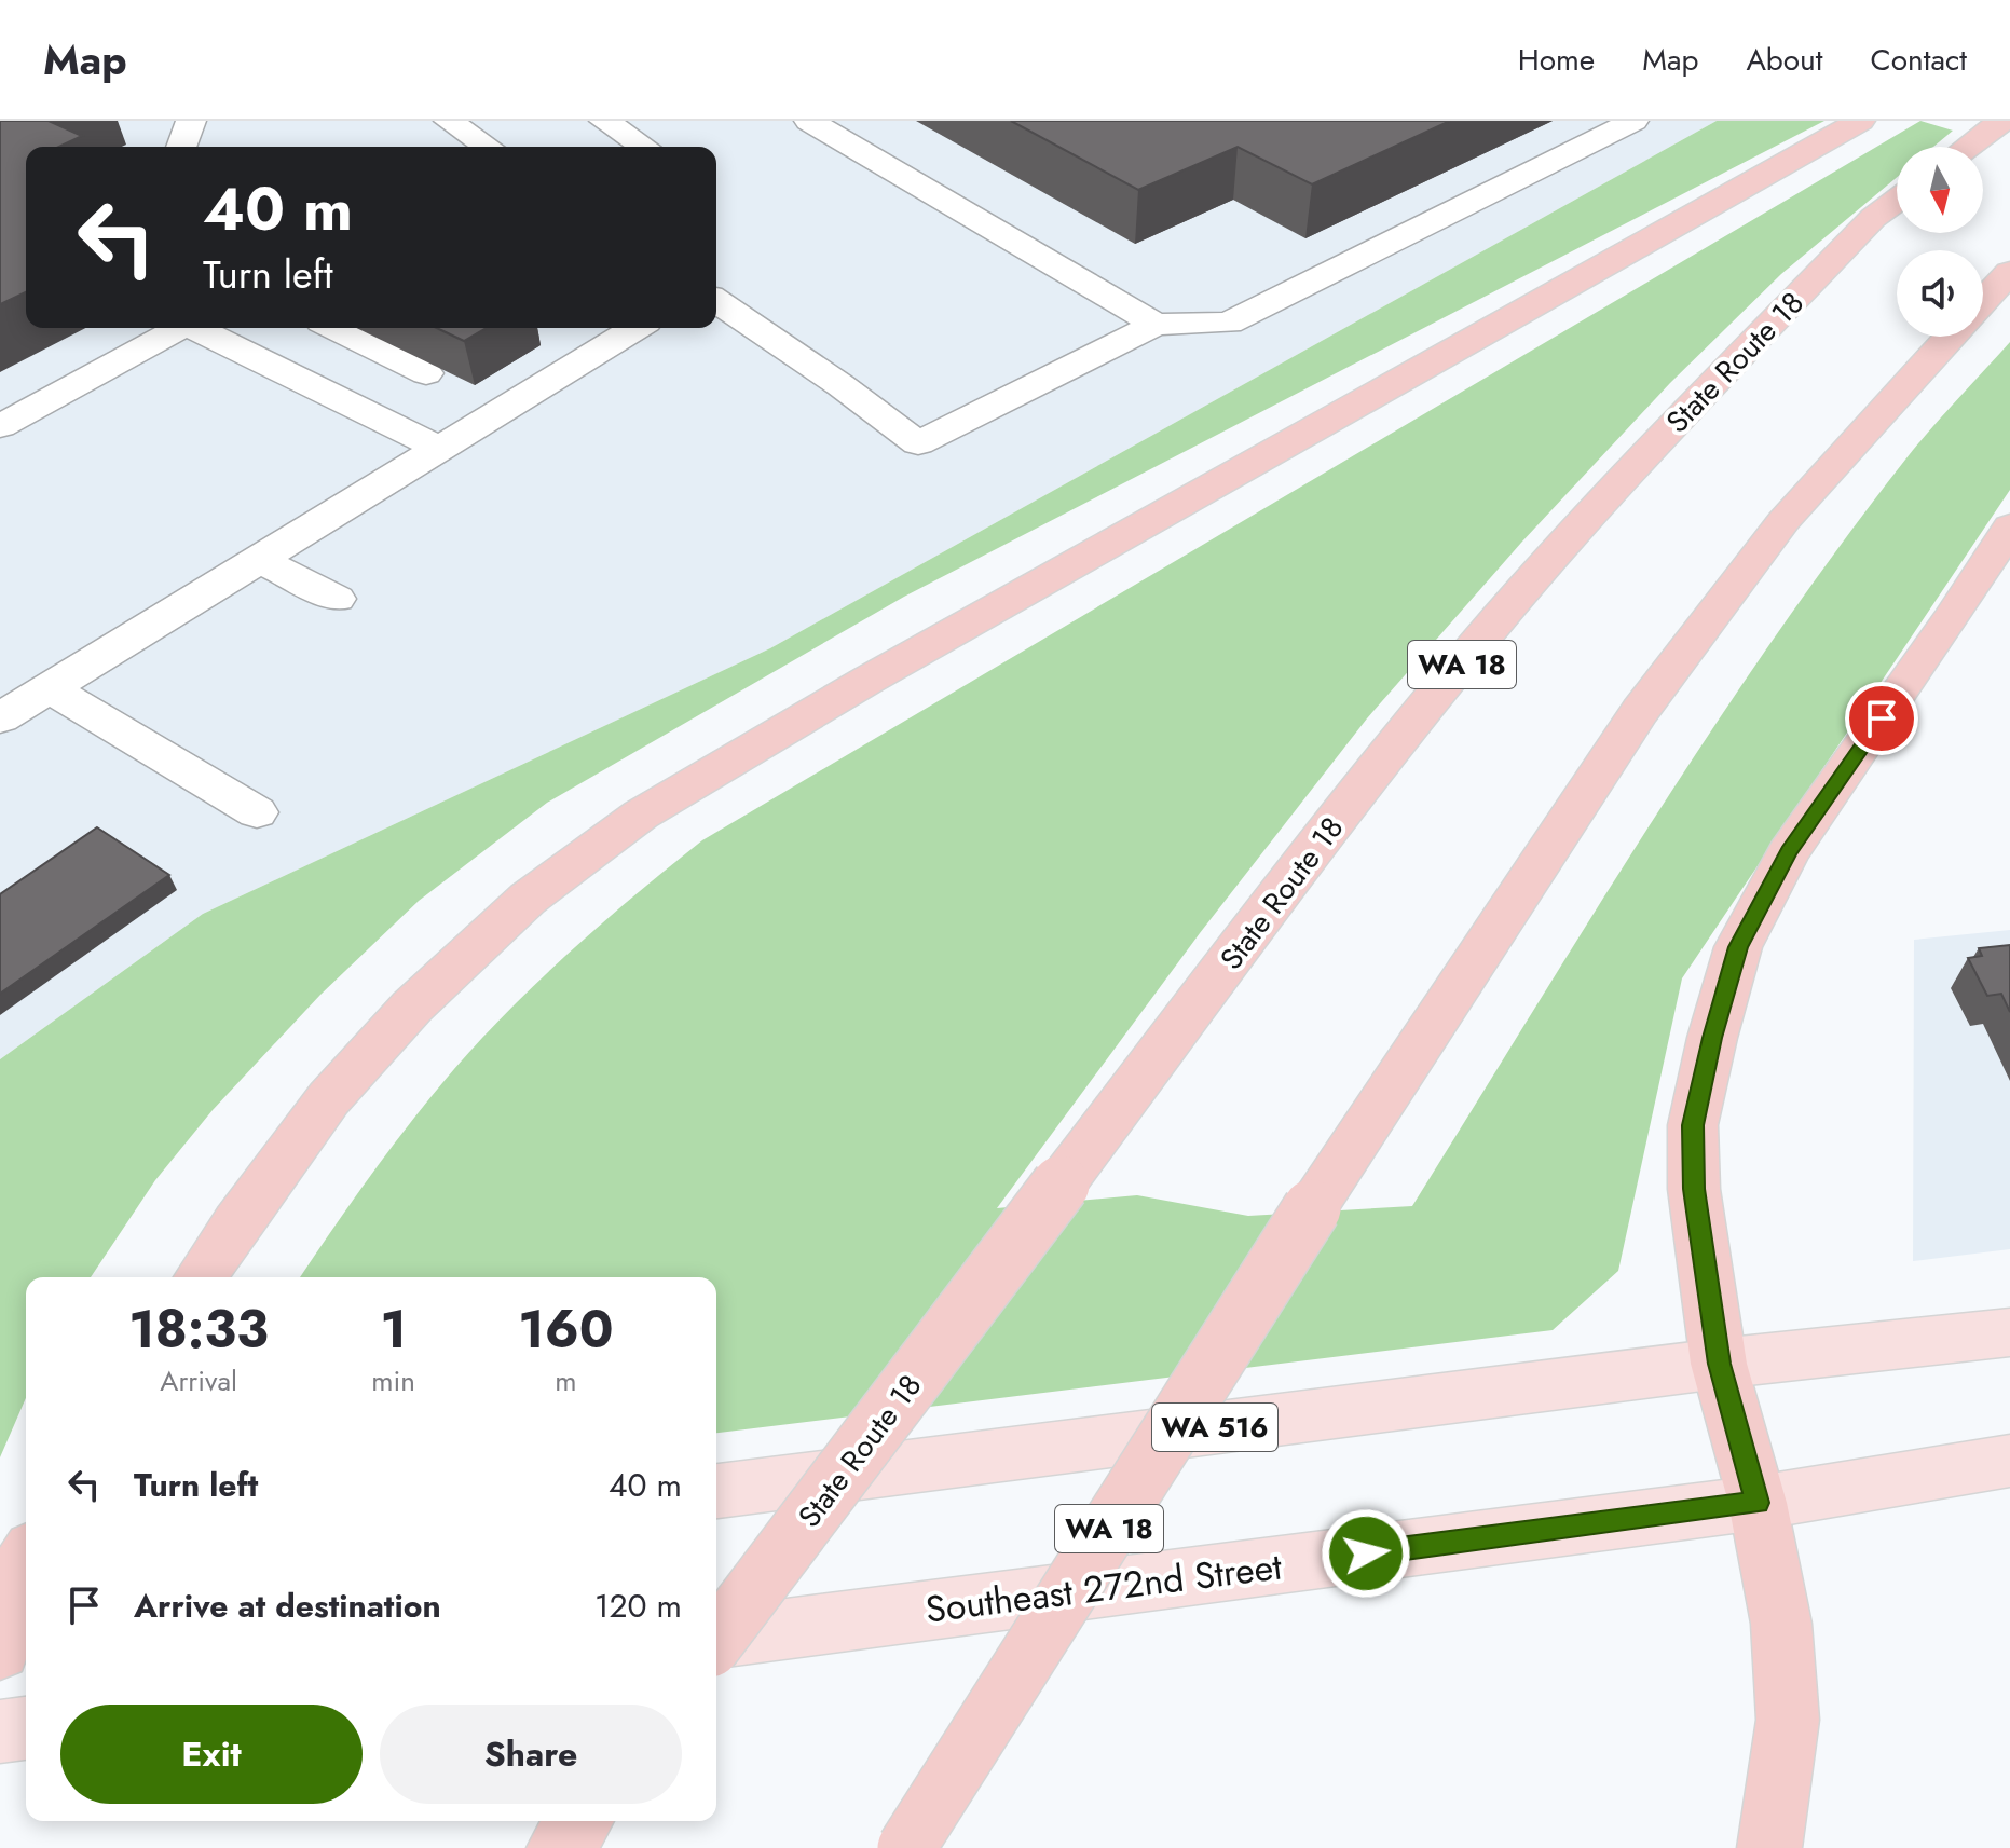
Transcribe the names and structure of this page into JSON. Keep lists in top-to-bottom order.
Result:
{
  "streets": {
    "highway": ["State Route 18", "WA 18"],
    "main road": ["WA 516", "Southeast 272nd Street"]
  },
  "north": "bottom",
  "page": {
    "header": "Map",
    "nav": [
      "Home",
      "Map",
      "About",
      "Contact"
    ],
    "turn": ["40 m", "Turn left"],
    "eta": [
      "18:33",
      "Arrival",
      "1",
      "min",
      "160",
      "m"
    ],
    "list": [
      {
        "name": "Turn left",
        "value": "40 m"
      },
      {
        "name": "Arrive at destination",
        "value": "120 m"
      }
    ],
    "buttons": ["Exit", "Share"]
  }
}
